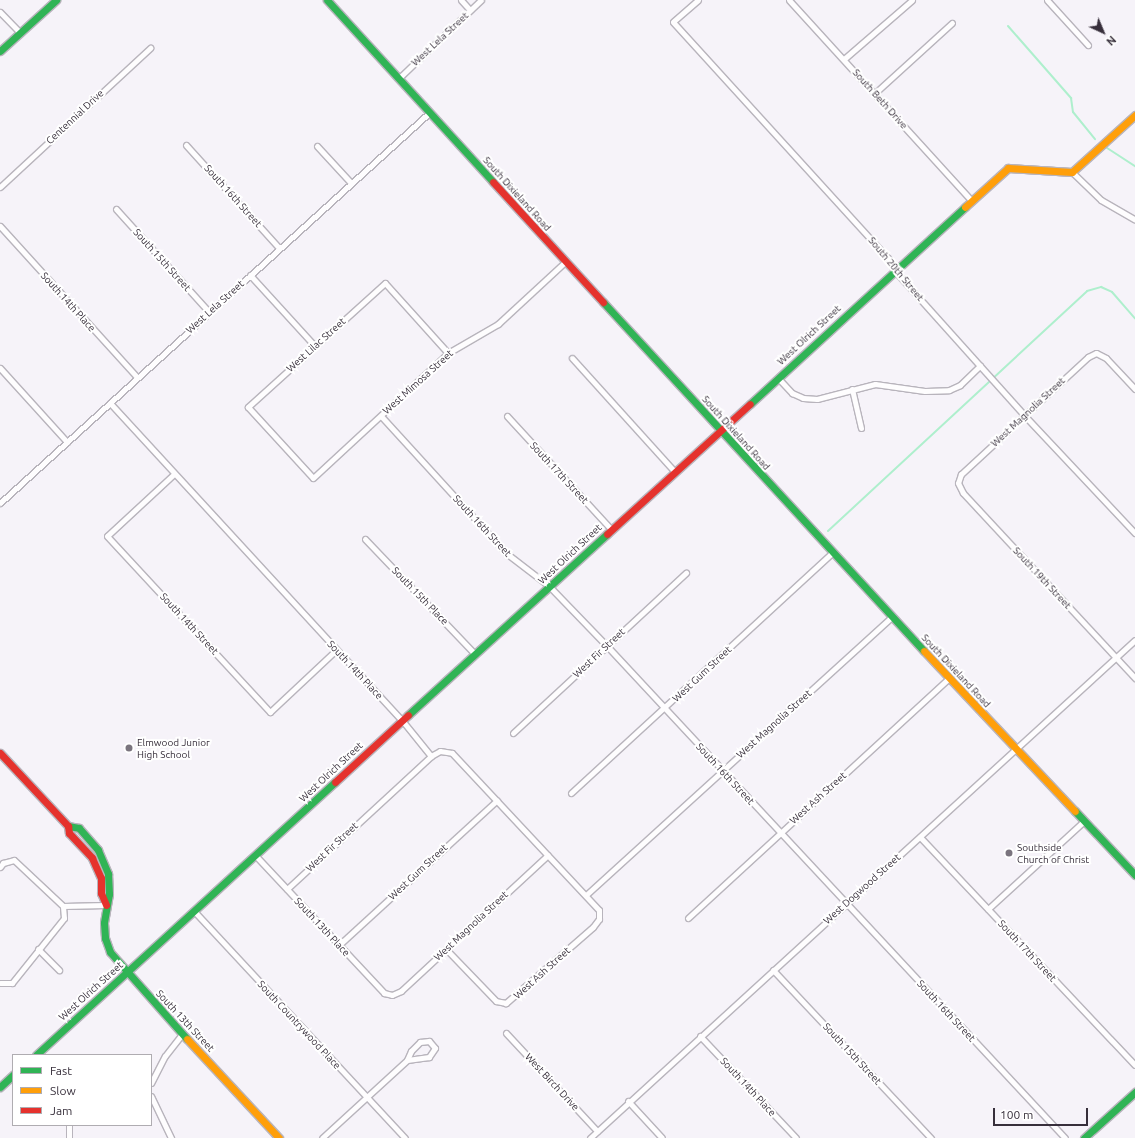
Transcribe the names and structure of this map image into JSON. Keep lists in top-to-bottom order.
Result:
{
  "streets": {
    "street": [
      "West Lela Street",
      "South Beth Drive",
      "Centennial Drive",
      "South Dixieland Road",
      "South 16th Street",
      "South 15th Street",
      "South 20th Street",
      "South 14th Place",
      "West Olrich Street",
      "West Lilac Street",
      "West Mimosa Street",
      "West Magnolia Street",
      "South 17th Street",
      "South 19th Street",
      "South 15th Place",
      "South 14th Street",
      "West Fir Street",
      "West Gum Street",
      "West Ash Street",
      "West Dogwood Street",
      "South 13th Place",
      "South 13th Street",
      "South Countrywood Place",
      "West Birch Drive"
    ]
  },
  "crossings": [
    ["West Lela Street", "South Dixieland Road"],
    ["West Lela Street", "South 16th Street"],
    ["West Lela Street", "South 15th Street"],
    ["West Lela Street", "South 14th Place"],
    ["South Beth Drive", "West Olrich Street"],
    ["South Dixieland Road", "West Olrich Street"],
    ["South Dixieland Road", "West Mimosa Street"],
    ["South Dixieland Road", "West Magnolia Street"],
    ["South Dixieland Road", "West Gum Street"],
    ["South Dixieland Road", "West Ash Street"],
    ["South Dixieland Road", "West Dogwood Street"],
    ["South 16th Street", "West Olrich Street"],
    ["South 16th Street", "West Mimosa Street"],
    ["South 16th Street", "West Magnolia Street"],
    ["South 16th Street", "West Fir Street"],
    ["South 16th Street", "West Gum Street"],
    ["South 16th Street", "West Ash Street"],
    ["South 16th Street", "West Dogwood Street"],
    ["South 15th Street", "West Dogwood Street"],
    ["South 20th Street", "West Olrich Street"],
    ["South 20th Street", "West Magnolia Street"],
    ["South 14th Place", "West Olrich Street"],
    ["South 14th Place", "South 14th Street"],
    ["South 14th Place", "West Fir Street"],
    ["South 14th Place", "West Dogwood Street"],
    ["West Olrich Street", "South 17th Street"],
    ["West Olrich Street", "South 15th Place"],
    ["West Olrich Street", "South 13th Place"],
    ["West Olrich Street", "South 13th Street"],
    ["West Olrich Street", "South Countrywood Place"],
    ["West Lilac Street", "West Mimosa Street"],
    ["West Magnolia Street", "South 19th Street"],
    ["West Magnolia Street", "West Ash Street"],
    ["West Magnolia Street", "South 13th Place"],
    ["South 17th Street", "West Dogwood Street"],
    ["South 19th Street", "West Dogwood Street"],
    ["West Fir Street", "South 13th Place"],
    ["West Gum Street", "South 13th Place"],
    ["West Dogwood Street", "West Birch Drive"]
  ],
  "places": ["Elmwood Junior High School", "Southside Church of Christ"],
  "legend": ["Fast", "Slow", "Jam"],
  "scale_bar": "100 m",
  "north": "bottom right"
}
